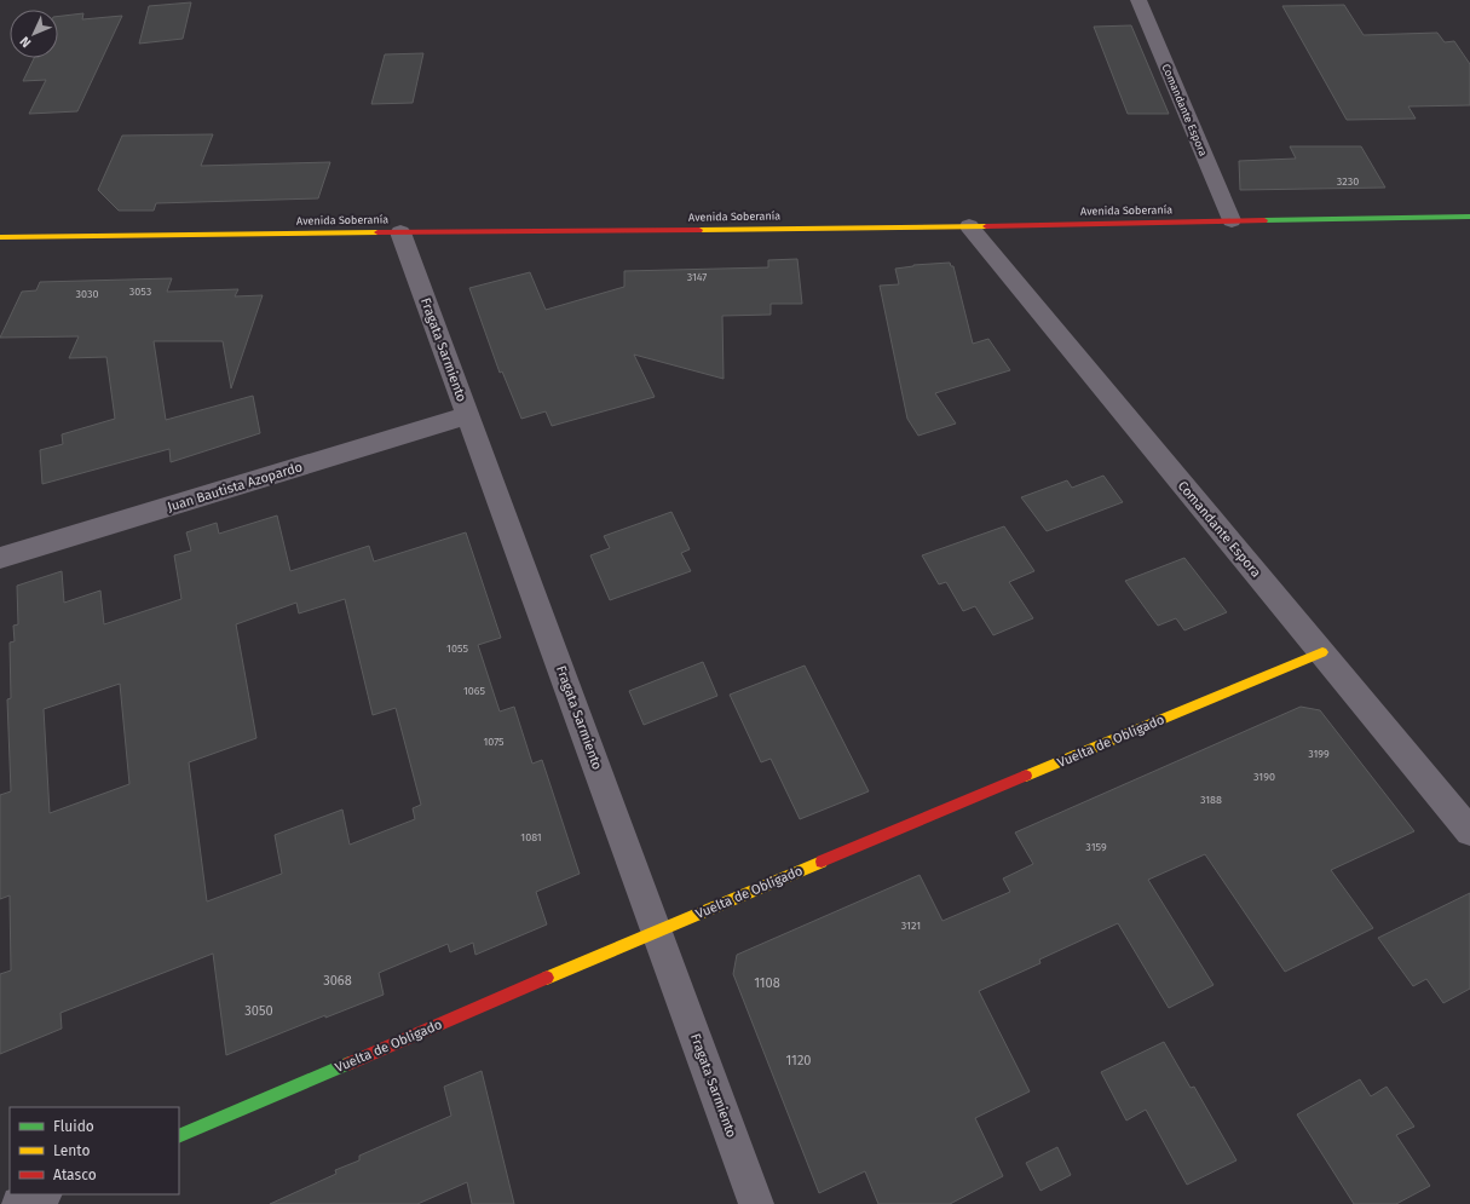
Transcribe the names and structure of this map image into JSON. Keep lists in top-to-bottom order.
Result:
{
  "streets": {
    "street": [
      "Comandante Espora",
      "Avenida Soberanía",
      "Fragata Sarmiento",
      "Juan Bautista Azopardo",
      "Vuelta de Obligado"
    ]
  },
  "crossings": [
    ["Comandante Espora", "Avenida Soberanía"],
    ["Comandante Espora", "Vuelta de Obligado"],
    ["Avenida Soberanía", "Fragata Sarmiento"],
    ["Fragata Sarmiento", "Juan Bautista Azopardo"],
    ["Fragata Sarmiento", "Vuelta de Obligado"]
  ],
  "house_numbers": [
    "3230",
    "3147",
    "3053",
    "3030",
    "1055",
    "1065",
    "1075",
    "3199",
    "3190",
    "3188",
    "1081",
    "3159",
    "3121",
    "3068",
    "1108",
    "3050",
    "1120"
  ],
  "legend": ["Fluido", "Lento", "Atasco"],
  "north": "bottom left"
}
